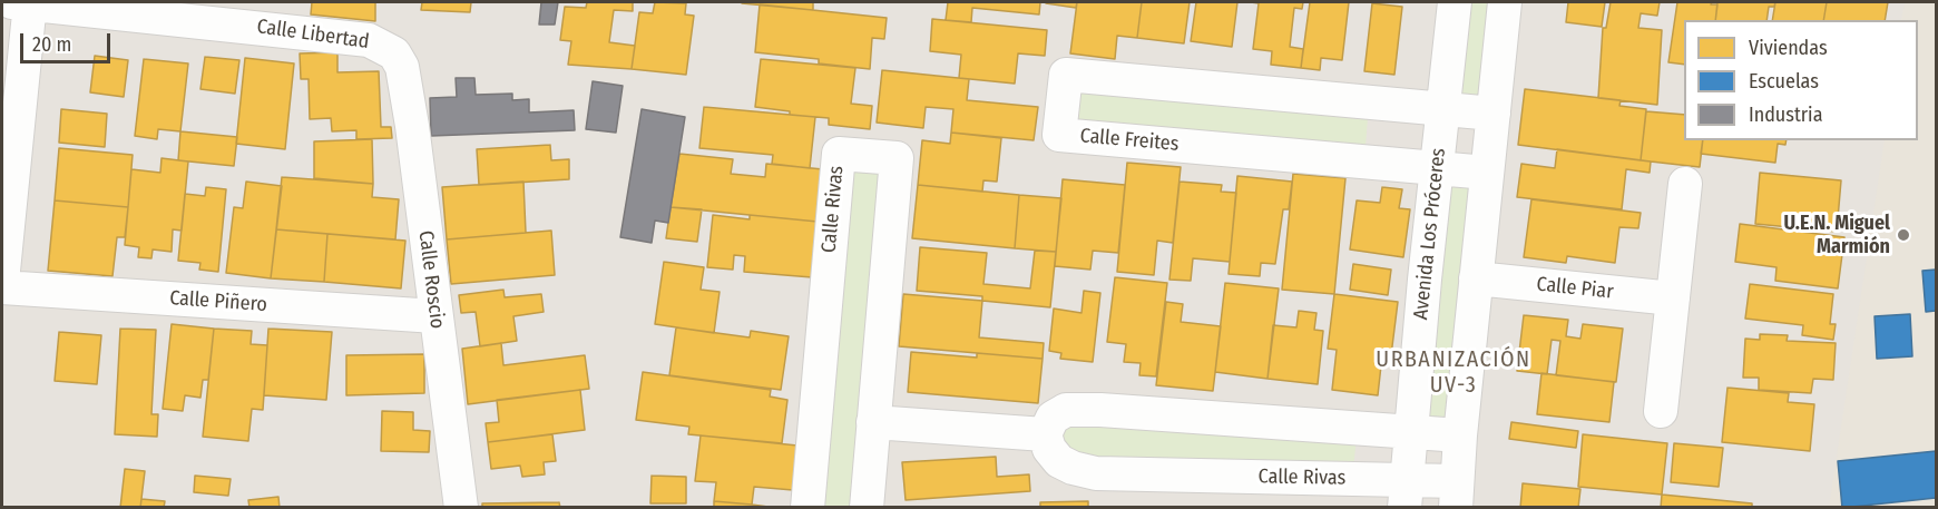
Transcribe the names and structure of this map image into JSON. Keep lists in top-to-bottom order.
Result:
{
  "streets": {
    "street": [
      "Calle Libertad",
      "Calle Freites",
      "Calle Rivas",
      "Avenida Los Próceres",
      "Calle Roscio",
      "Calle Piar",
      "Calle Piñero"
    ]
  },
  "crossings": [
    ["Calle Libertad", "Calle Roscio"],
    ["Calle Freites", "Avenida Los Próceres"],
    ["Calle Rivas", "Avenida Los Próceres"],
    ["Calle Roscio", "Calle Piñero"]
  ],
  "districts": ["URBANIZACIÓN UV-3"],
  "places": ["U.E.N. Miguel Marmión"],
  "legend": ["Viviendas", "Escuelas", "Industria"],
  "scale_bar": "20 m"
}
